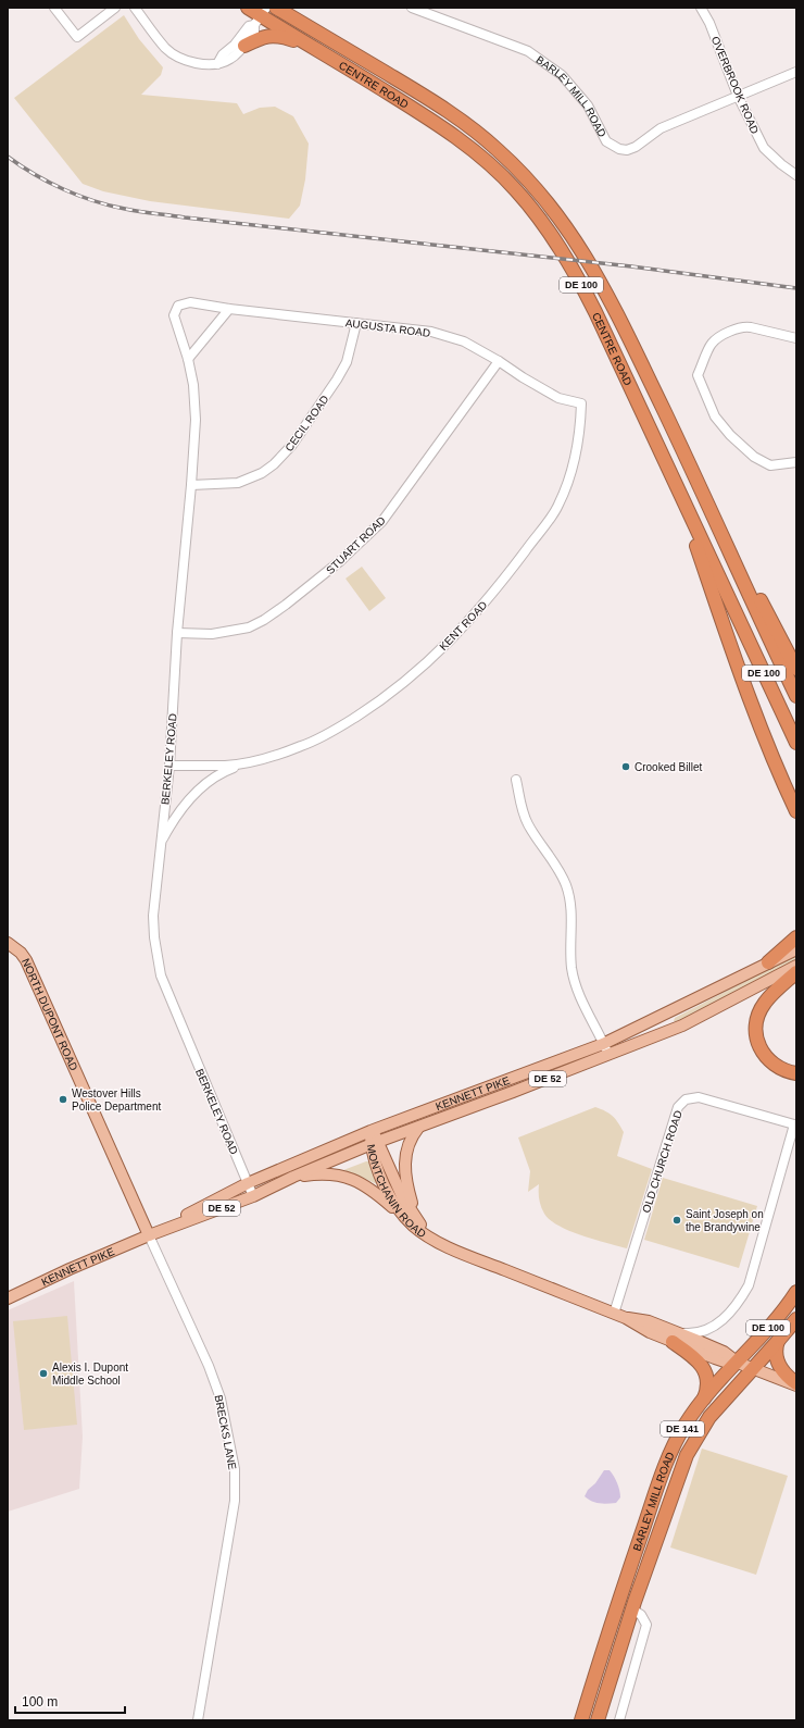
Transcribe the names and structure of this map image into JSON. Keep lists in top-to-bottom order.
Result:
{
  "streets": {
    "highway": [
      "CENTRE ROAD",
      "BARLEY MILL ROAD",
      "DE 100",
      "DE 141"
    ],
    "main road": [
      "NORTH DUPONT ROAD",
      "DE 52",
      "KENNETT PIKE",
      "MONTCHANIN ROAD"
    ],
    "street": [
      "OVERBROOK ROAD",
      "AUGUSTA ROAD",
      "CECIL ROAD",
      "STUART ROAD",
      "KENT ROAD",
      "BERKELEY ROAD",
      "OLD CHURCH ROAD",
      "BRECKS LANE"
    ]
  },
  "crossings": [
    ["OVERBROOK ROAD", "BARLEY MILL ROAD"],
    ["BARLEY MILL ROAD", "MONTCHANIN ROAD"],
    ["AUGUSTA ROAD", "CECIL ROAD"],
    ["AUGUSTA ROAD", "STUART ROAD"],
    ["AUGUSTA ROAD", "KENT ROAD"],
    ["AUGUSTA ROAD", "BERKELEY ROAD"],
    ["CECIL ROAD", "BERKELEY ROAD"],
    ["STUART ROAD", "BERKELEY ROAD"],
    ["KENT ROAD", "BERKELEY ROAD"],
    ["BERKELEY ROAD", "KENNETT PIKE"],
    ["NORTH DUPONT ROAD", "KENNETT PIKE"],
    ["NORTH DUPONT ROAD", "BRECKS LANE"],
    ["KENNETT PIKE", "MONTCHANIN ROAD"],
    ["KENNETT PIKE", "BRECKS LANE"],
    ["OLD CHURCH ROAD", "MONTCHANIN ROAD"]
  ],
  "places": [
    "Crooked Billet",
    "Westover Hills Police Department",
    "Saint Joseph on the Brandywine",
    "Alexis I. Dupont Middle School"
  ],
  "scale_bar": "100 m"
}
